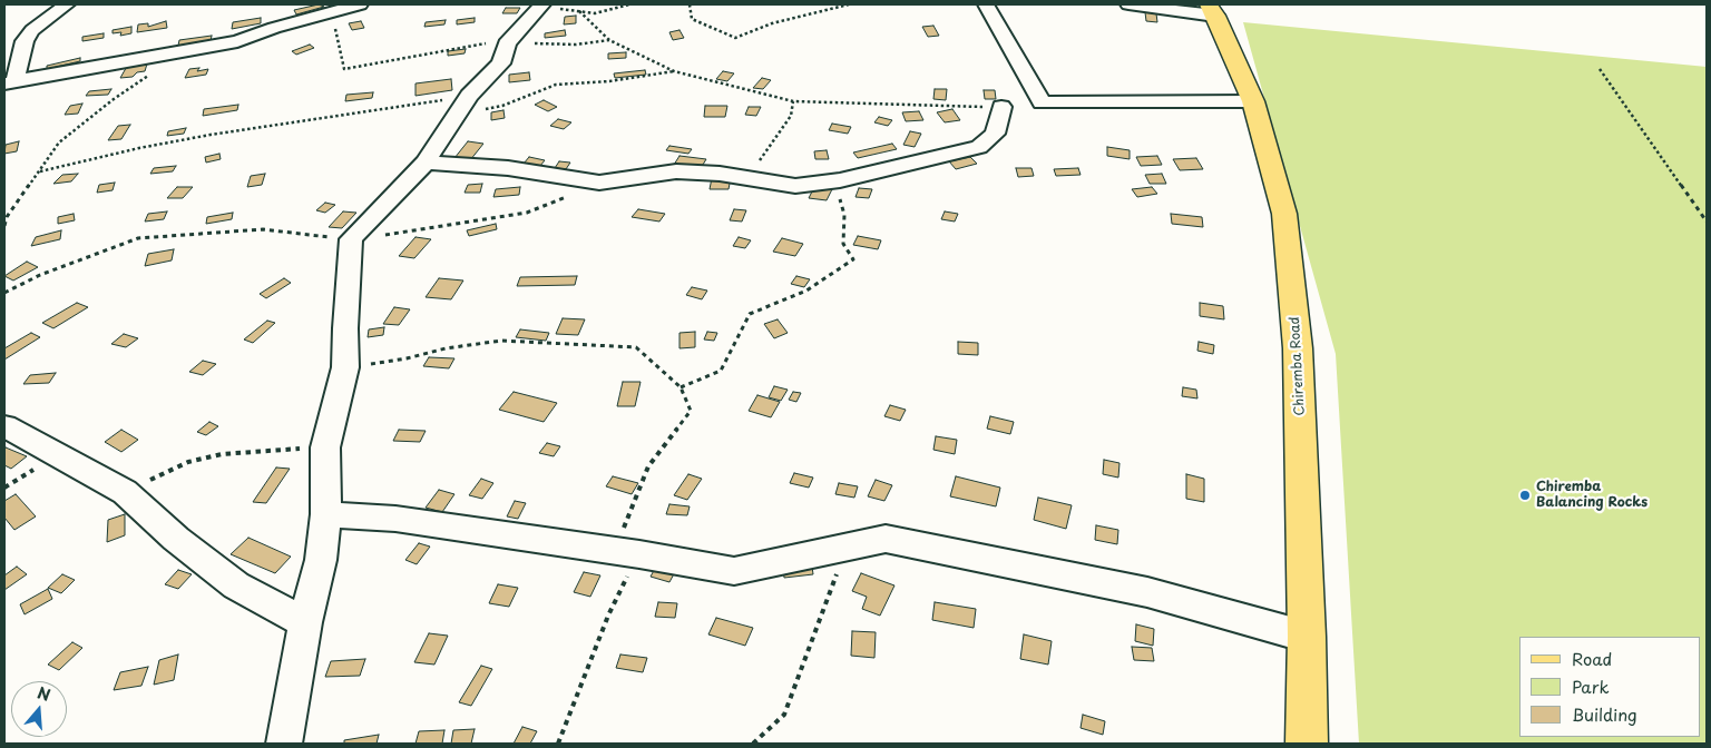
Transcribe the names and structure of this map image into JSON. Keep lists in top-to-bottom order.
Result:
{
  "streets": {
    "main road": ["Chiremba Road"]
  },
  "places": ["Chiremba Balancing Rocks"],
  "legend": ["Road", "Park", "Building"],
  "north": "top"
}
